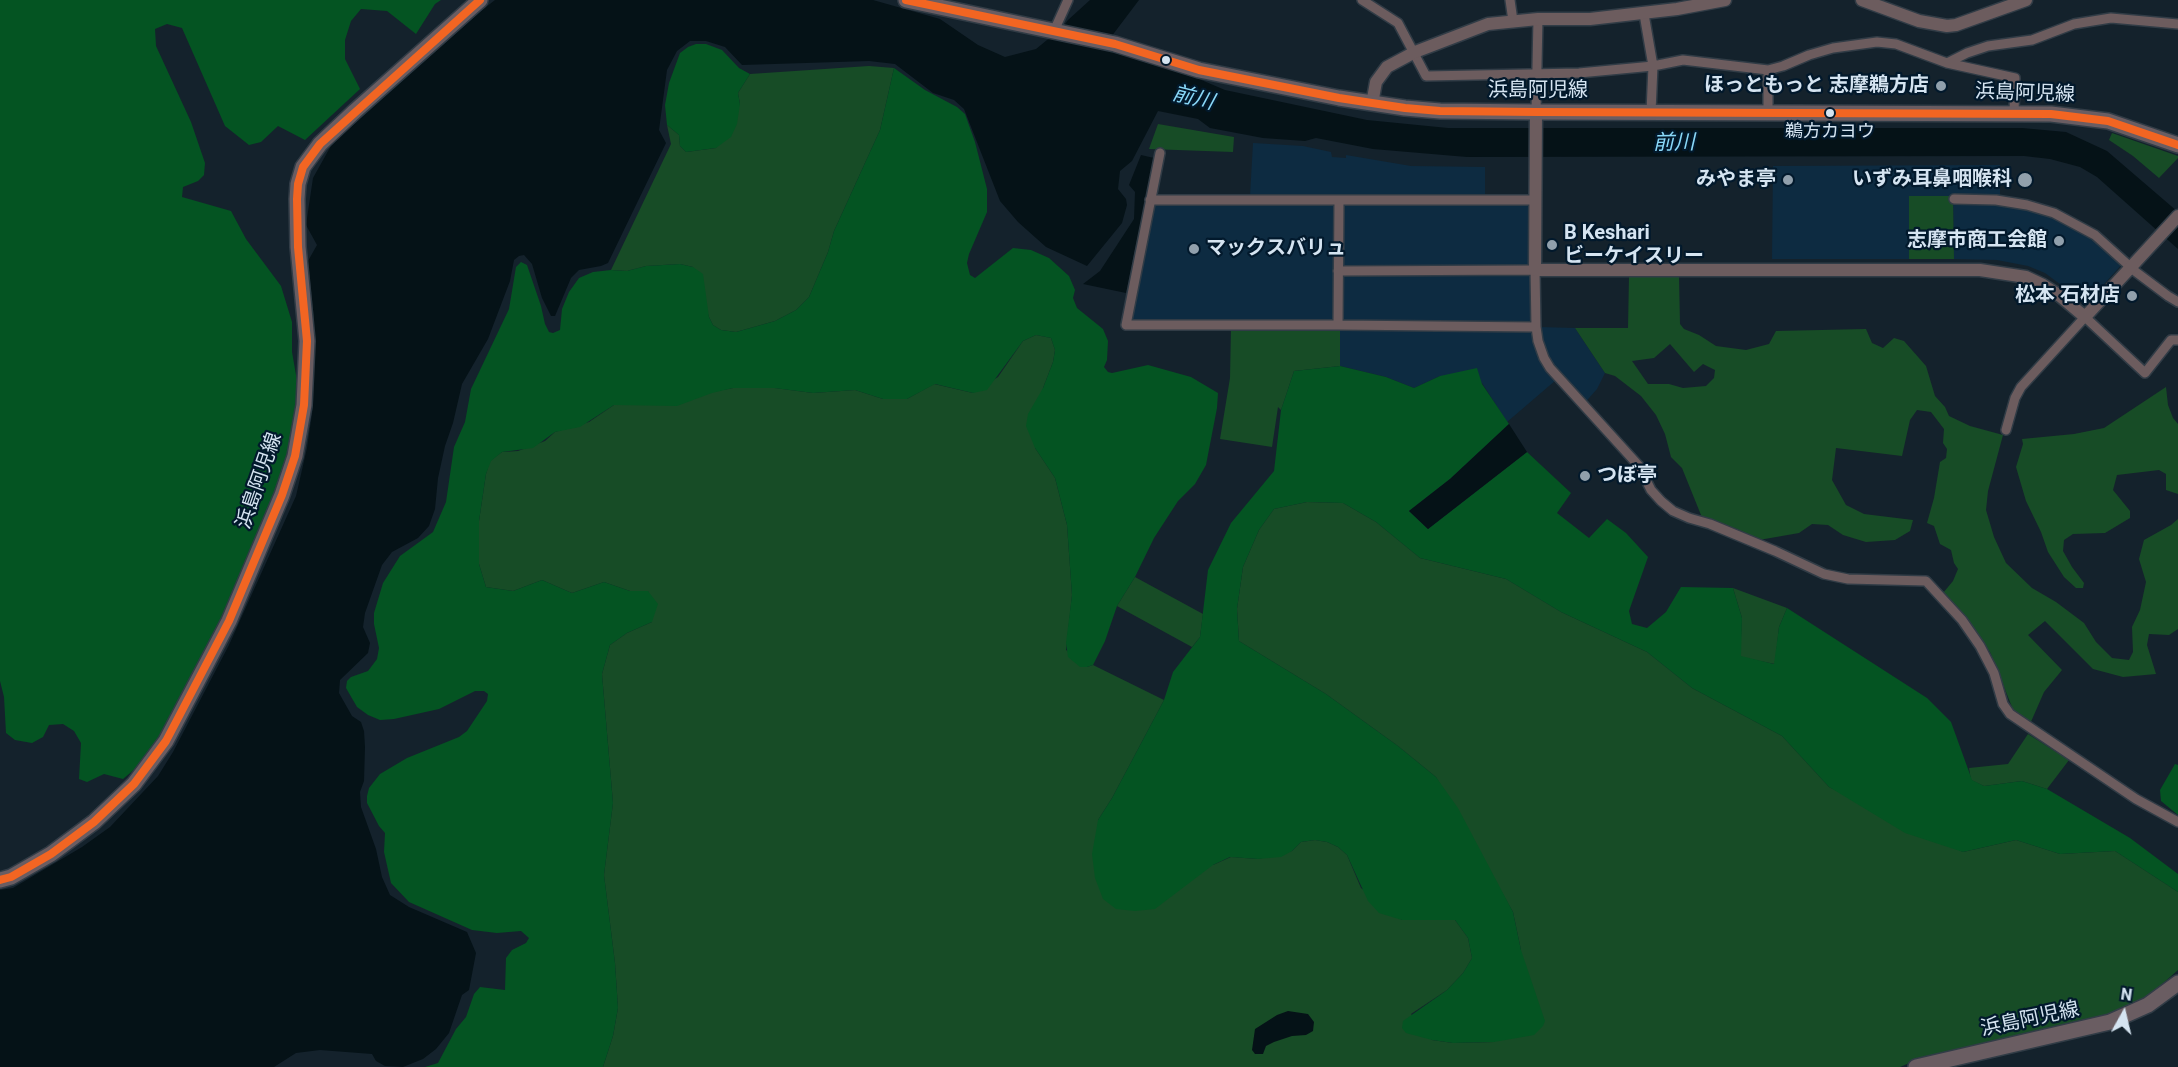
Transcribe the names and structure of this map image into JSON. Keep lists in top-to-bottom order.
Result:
{
  "streets": {
    "main road": ["浜島阿児線"]
  },
  "water": ["前川"],
  "places": [
    "ほっともっと 志摩鵜方店",
    "鵜方カヨウ",
    "みやま亭",
    "いずみ耳鼻咽喉科",
    "志摩市商工会館",
    "B Keshari ビーケイスリー",
    "マックスバリュ",
    "松本 石材店",
    "つぼ亭"
  ],
  "north": "top"
}
